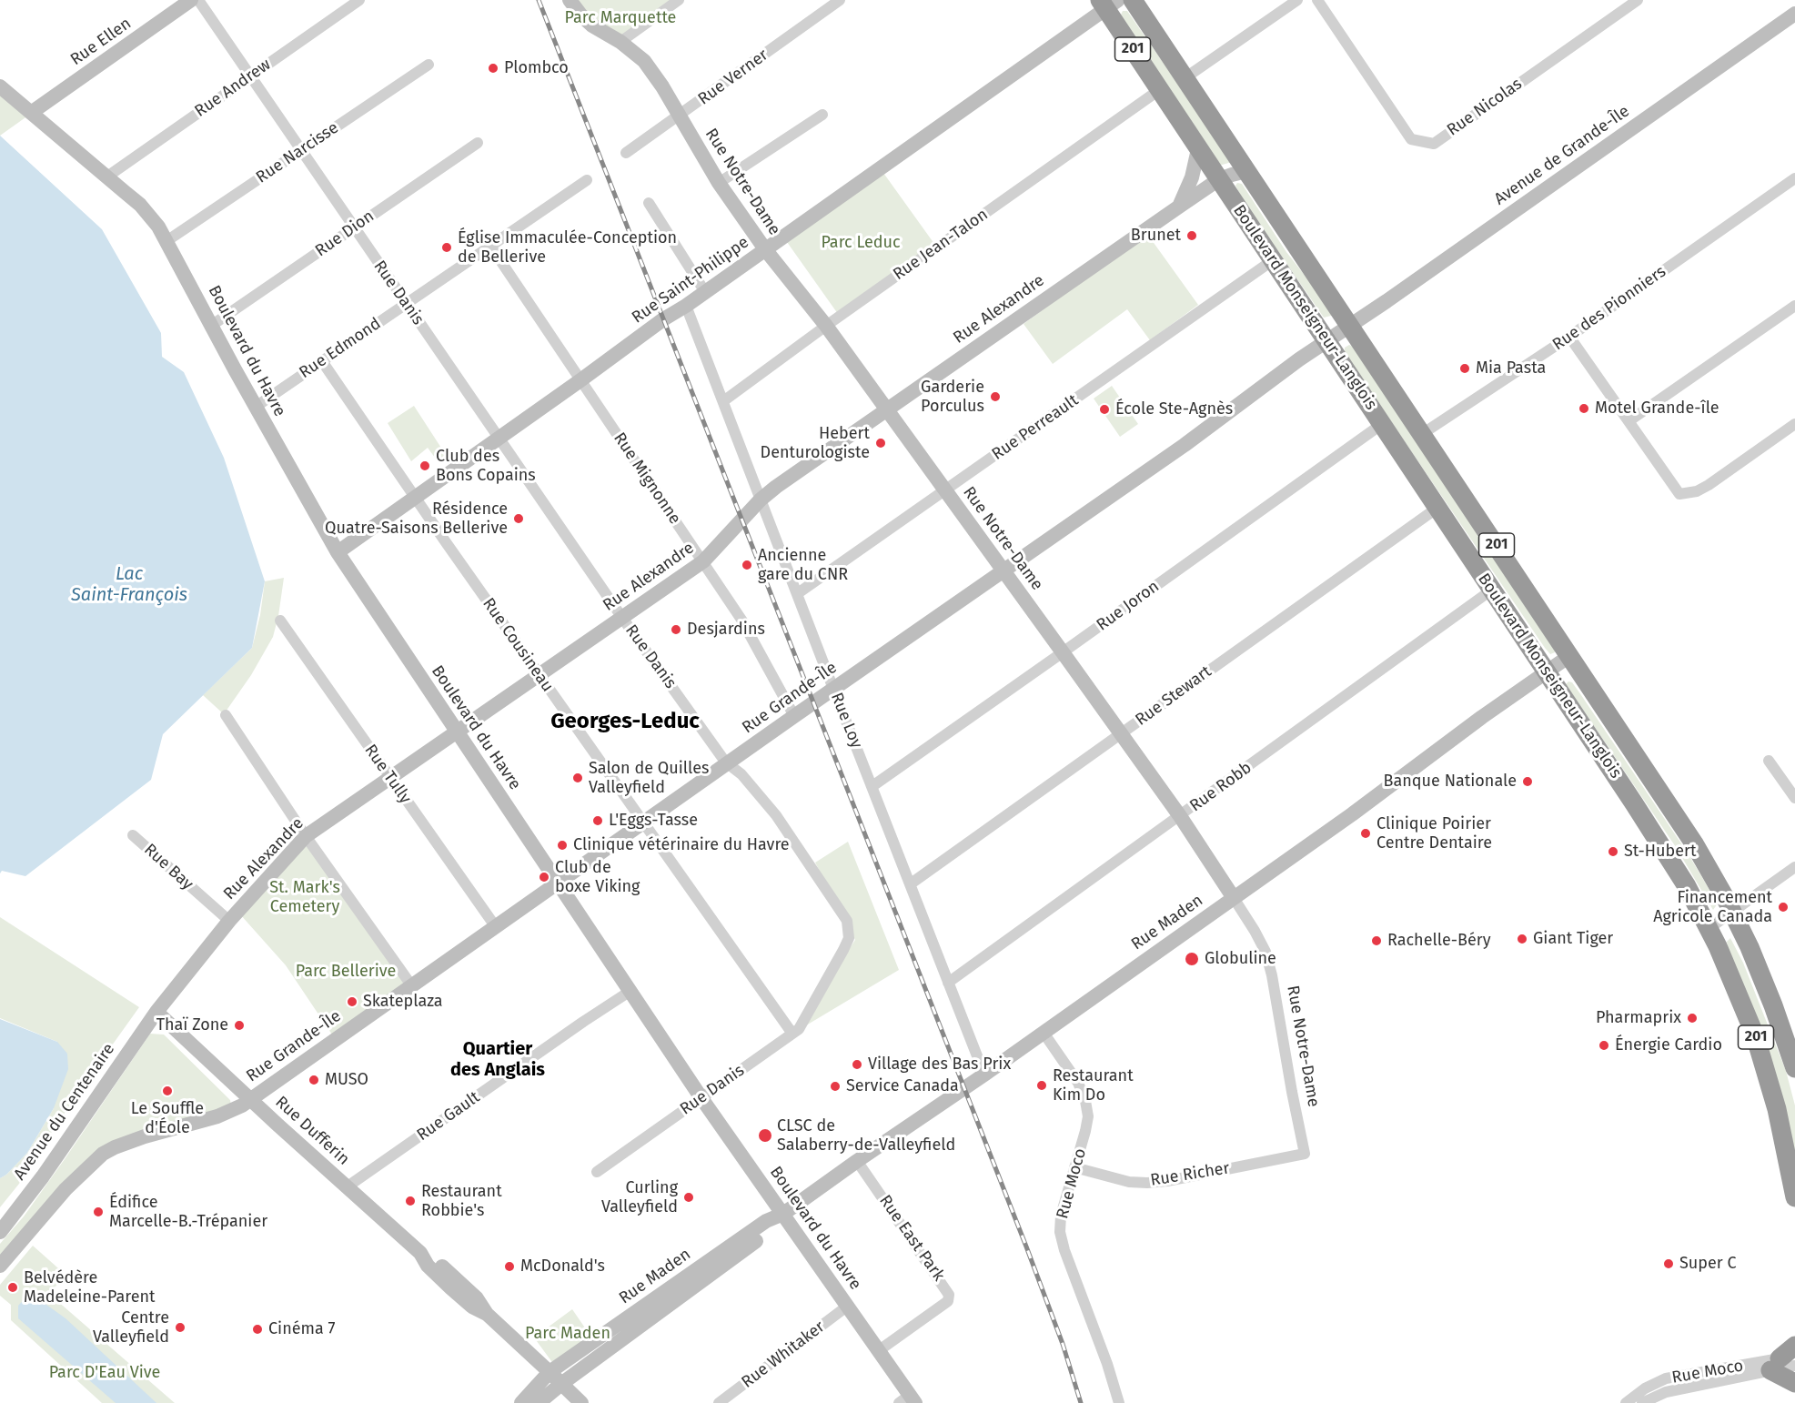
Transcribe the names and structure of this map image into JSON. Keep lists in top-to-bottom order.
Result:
{
  "streets": {
    "highway": ["201", "Boulevard Monseigneur-Langlois"],
    "street": [
      "Rue Ellen",
      "Rue Verner",
      "Rue Andrew",
      "Rue Nicolas",
      "Rue Narcisse",
      "Avenue de Grande-Île",
      "Rue Notre-Dame",
      "Rue Dion",
      "Rue Jean-Talon",
      "Rue Saint-Philippe",
      "Rue Danis",
      "Rue des Pionniers",
      "Rue Alexandre",
      "Rue Edmond",
      "Boulevard du Havre",
      "Rue Perreault",
      "Rue Mignonne",
      "Rue Joron",
      "Rue Cousineau",
      "Rue Stewart",
      "Rue Grande-Île",
      "Rue Loy",
      "Rue Tully",
      "Rue Robb",
      "Rue Bay",
      "Rue Maden",
      "Avenue du Centenaire",
      "Rue Gault",
      "Rue Dufferin",
      "Rue Richer",
      "Rue Moco",
      "Rue East Park",
      "Rue Whitaker"
    ]
  },
  "crossings": [
    ["Rue Ellen", "Boulevard du Havre"],
    ["Rue Verner", "Rue Notre-Dame"],
    ["Rue Andrew", "Rue Danis"],
    ["Rue Andrew", "Boulevard du Havre"],
    ["Rue Narcisse", "Rue Danis"],
    ["Rue Narcisse", "Boulevard du Havre"],
    ["Avenue de Grande-Île", "Boulevard Monseigneur-Langlois"],
    ["Avenue de Grande-Île", "Rue Grande-Île"],
    ["Rue Notre-Dame", "Rue Jean-Talon"],
    ["Rue Notre-Dame", "Rue Saint-Philippe"],
    ["Rue Notre-Dame", "Rue Alexandre"],
    ["Rue Notre-Dame", "Rue Perreault"],
    ["Rue Notre-Dame", "Rue Joron"],
    ["Rue Notre-Dame", "Rue Stewart"],
    ["Rue Notre-Dame", "Rue Grande-Île"],
    ["Rue Notre-Dame", "Rue Robb"],
    ["Rue Notre-Dame", "Rue Maden"],
    ["Rue Notre-Dame", "Rue Richer"],
    ["Rue Dion", "Rue Danis"],
    ["Rue Dion", "Boulevard du Havre"],
    ["Rue Jean-Talon", "Boulevard Monseigneur-Langlois"],
    ["Rue Jean-Talon", "Rue Loy"],
    ["Rue Saint-Philippe", "Rue Danis"],
    ["Rue Saint-Philippe", "Boulevard Monseigneur-Langlois"],
    ["Rue Saint-Philippe", "Boulevard du Havre"],
    ["Rue Saint-Philippe", "Rue Mignonne"],
    ["Rue Saint-Philippe", "Rue Cousineau"],
    ["Rue Saint-Philippe", "Rue Loy"],
    ["Rue Danis", "Rue Alexandre"],
    ["Rue Danis", "Rue Edmond"],
    ["Rue Danis", "Boulevard du Havre"],
    ["Rue Danis", "Rue Cousineau"],
    ["Rue Danis", "Rue Grande-Île"],
    ["Boulevard Monseigneur-Langlois", "Rue des Pionniers"],
    ["Boulevard Monseigneur-Langlois", "Rue Alexandre"],
    ["Boulevard Monseigneur-Langlois", "Rue Perreault"],
    ["Boulevard Monseigneur-Langlois", "Rue Joron"],
    ["Boulevard Monseigneur-Langlois", "Rue Stewart"],
    ["Boulevard Monseigneur-Langlois", "Rue Grande-Île"],
    ["Boulevard Monseigneur-Langlois", "Rue Robb"],
    ["Boulevard Monseigneur-Langlois", "Rue Maden"],
    ["Rue Alexandre", "Boulevard du Havre"],
    ["Rue Alexandre", "Rue Mignonne"],
    ["Rue Alexandre", "Rue Cousineau"],
    ["Rue Alexandre", "Rue Loy"],
    ["Rue Alexandre", "Rue Tully"],
    ["Rue Alexandre", "Rue Bay"],
    ["Rue Alexandre", "Avenue du Centenaire"],
    ["Rue Alexandre", "Rue Dufferin"],
    ["Rue Edmond", "Boulevard du Havre"],
    ["Rue Edmond", "Rue Mignonne"],
    ["Rue Edmond", "Rue Cousineau"],
    ["Boulevard du Havre", "Rue Grande-Île"],
    ["Boulevard du Havre", "Rue Maden"],
    ["Boulevard du Havre", "Rue Gault"],
    ["Boulevard du Havre", "Rue East Park"],
    ["Boulevard du Havre", "Rue Whitaker"],
    ["Rue Perreault", "Rue Loy"],
    ["Rue Mignonne", "Rue Grande-Île"],
    ["Rue Joron", "Rue Loy"],
    ["Rue Cousineau", "Rue Grande-Île"],
    ["Rue Stewart", "Rue Loy"],
    ["Rue Grande-Île", "Rue Loy"],
    ["Rue Grande-Île", "Rue Tully"],
    ["Rue Grande-Île", "Rue Dufferin"],
    ["Rue Loy", "Rue Robb"],
    ["Rue Loy", "Rue Maden"],
    ["Rue Maden", "Rue Dufferin"],
    ["Rue Maden", "Rue Moco"],
    ["Rue Maden", "Rue East Park"],
    ["Avenue du Centenaire", "Rue Dufferin"],
    ["Rue Gault", "Rue Dufferin"],
    ["Rue Richer", "Rue Moco"]
  ],
  "districts": ["Georges-Leduc", "Quartier des Anglais"],
  "water": ["Lac Saint-François"],
  "parks": [
    "Parc Marquette",
    "Parc Leduc",
    "St. Mark's Cemetery",
    "Parc Bellerive",
    "Parc Maden",
    "Parc D'Eau Vive"
  ],
  "places": [
    "Plombco",
    "Brunet",
    "Église Immaculée-Conception de Bellerive",
    "Mia Pasta",
    "Garderie Porculus",
    "Motel Grande-île",
    "École Ste-Agnès",
    "Hebert Denturologiste",
    "Club des Bons Copains",
    "Résidence Quatre-Saisons Bellerive",
    "Ancienne gare du CNR",
    "Desjardins",
    "Salon de Quilles Valleyfield",
    "Banque Nationale",
    "L'Eggs-Tasse",
    "Clinique Poirier Centre Dentaire",
    "Clinique vétérinaire du Havre",
    "St-Hubert",
    "Club de boxe Viking",
    "Financement Agricole Canada",
    "Giant Tiger",
    "Rachelle-Béry",
    "Globuline",
    "Skateplaza",
    "Pharmaprix",
    "Thaï Zone",
    "Énergie Cardio",
    "Village des Bas Prix",
    "MUSO",
    "Restaurant Kim Do",
    "Service Canada",
    "Le Souffle d'Éole",
    "CLSC de Salaberry-de-Valleyfield",
    "Curling Valleyfield",
    "Restaurant Robbie's",
    "Édifice Marcelle-B.-Trépanier",
    "Super C",
    "McDonald's",
    "Belvédère Madeleine-Parent",
    "Centre Valleyfield",
    "Cinéma 7"
  ]
}
